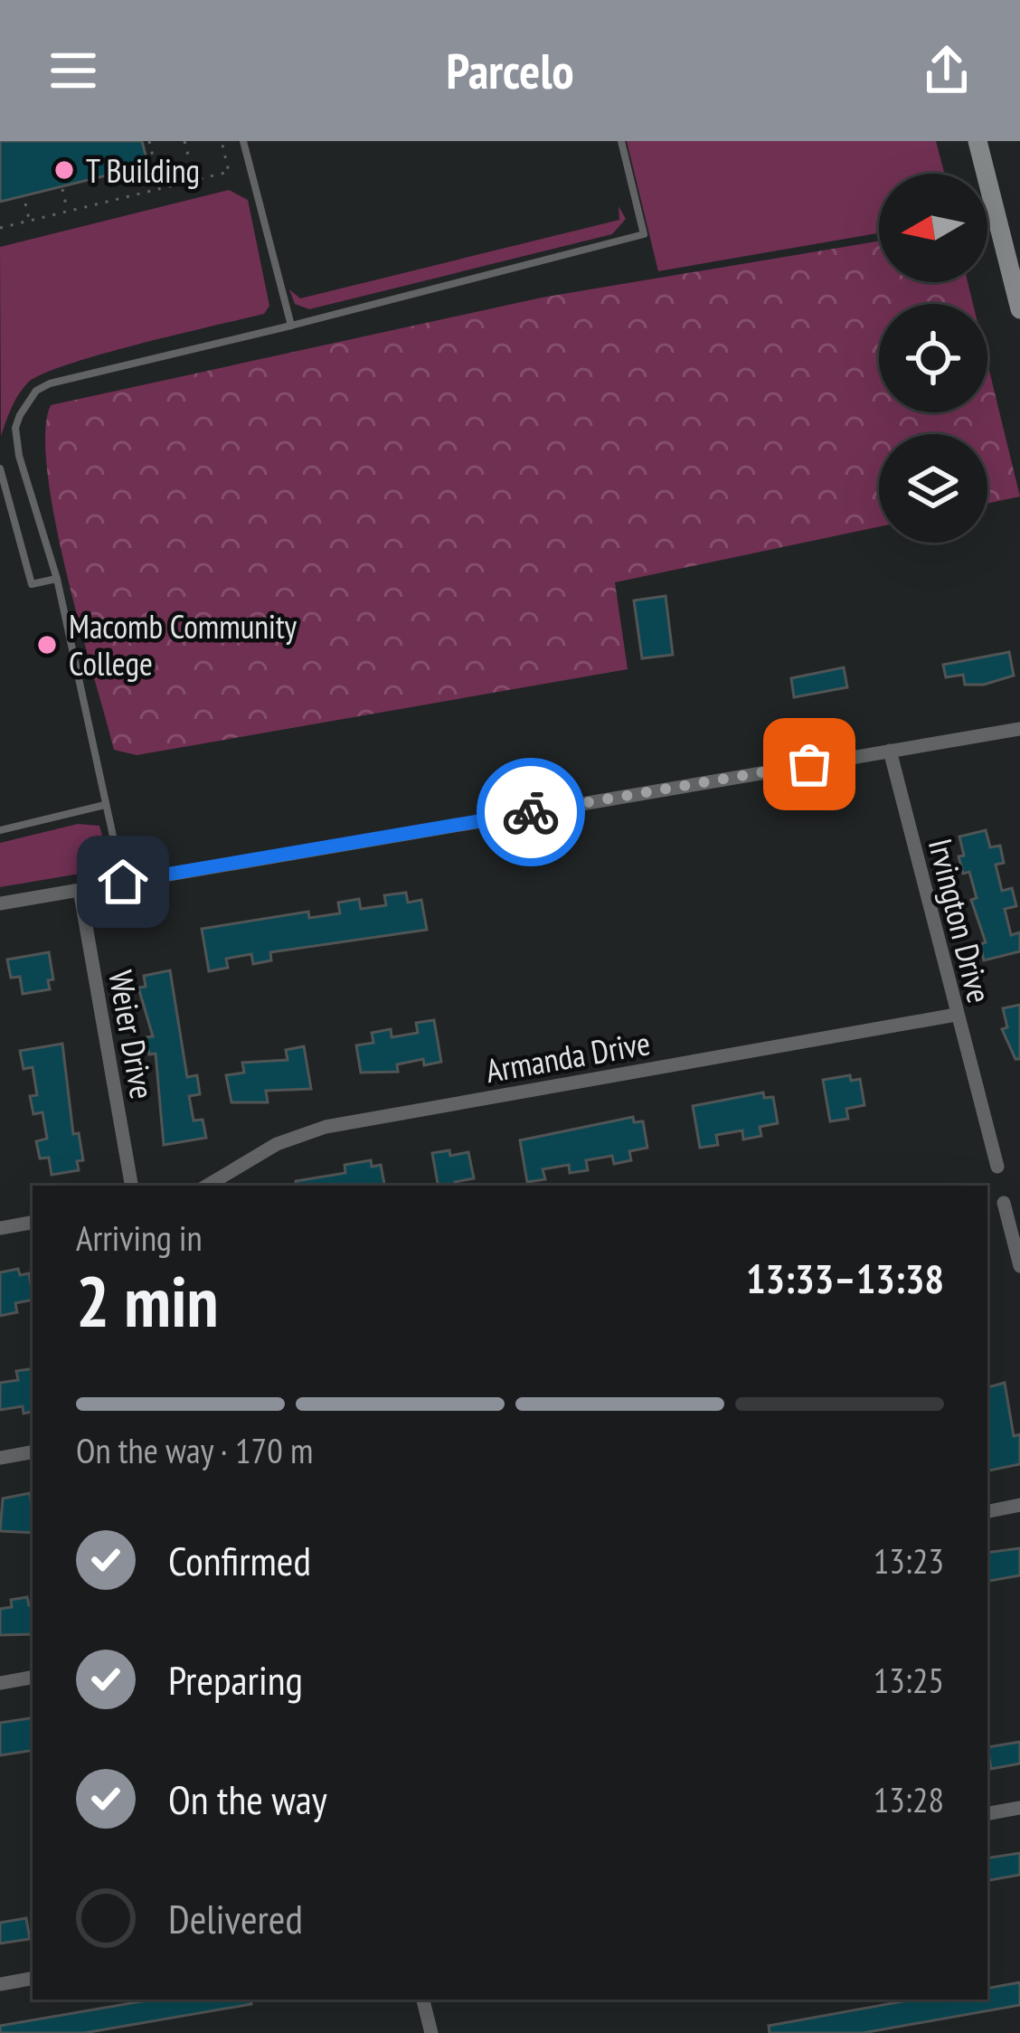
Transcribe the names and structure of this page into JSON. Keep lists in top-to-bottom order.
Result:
{
  "streets": {
    "street": ["Irvington Drive", "Weier Drive", "Armanda Drive"]
  },
  "crossings": [
    ["Irvington Drive", "Armanda Drive"]
  ],
  "places": ["T Building", "Macomb Community College"],
  "north": "left",
  "page": {
    "header": "Parcelo",
    "heading": ["2 min", "Arriving in", "13:33–13:38"],
    "bar": "On the way · 170 m",
    "list": [
      ["Confirmed", "13:23"],
      ["Preparing", "13:25"],
      ["On the way", "13:28"],
      "Delivered"
    ]
  }
}
